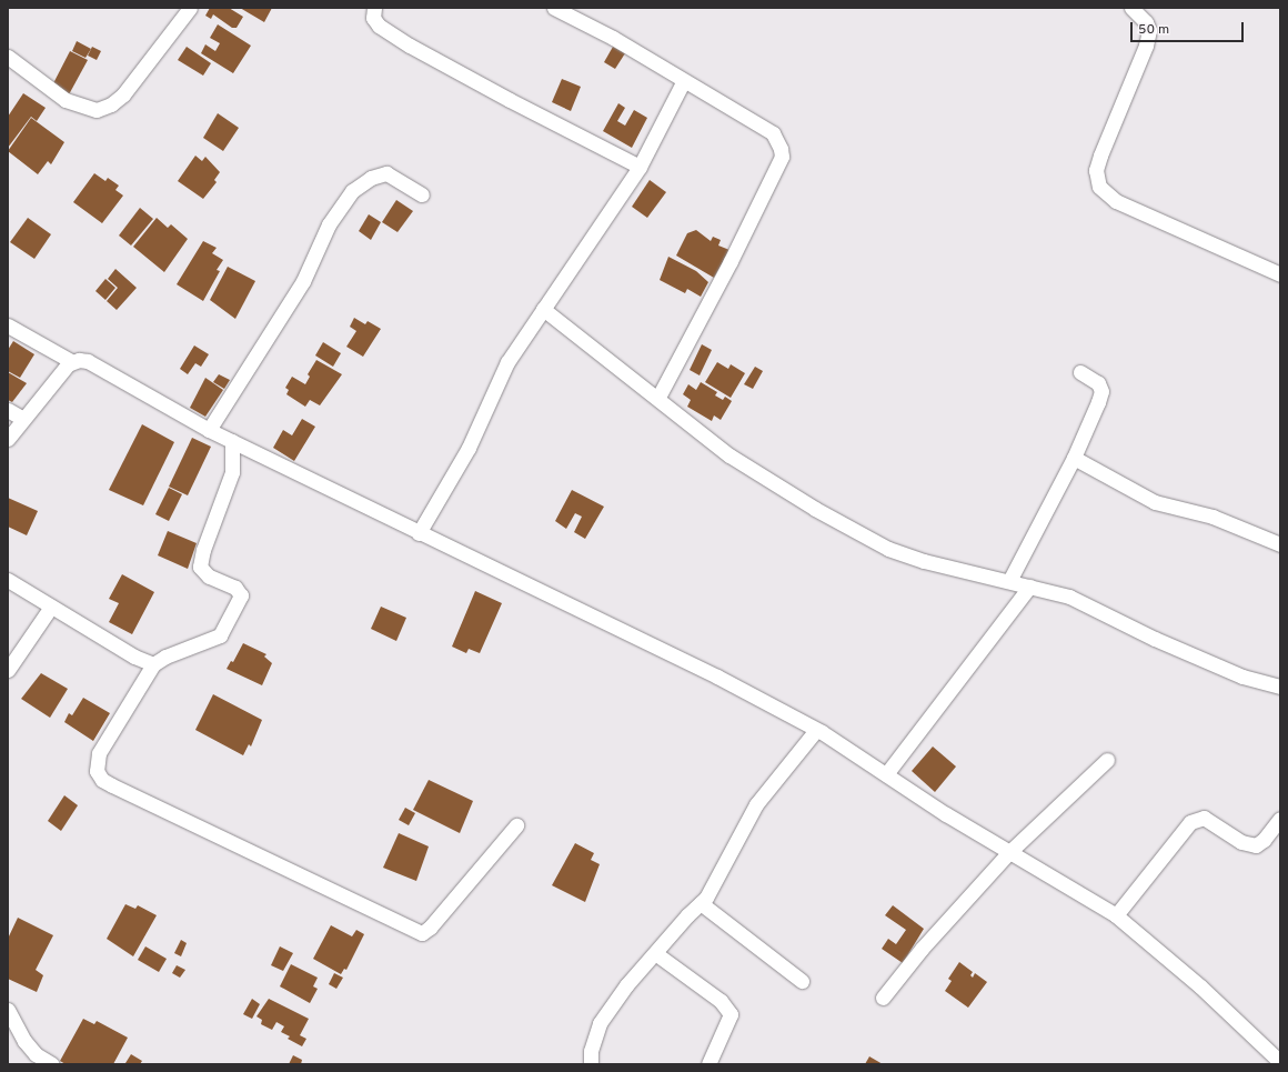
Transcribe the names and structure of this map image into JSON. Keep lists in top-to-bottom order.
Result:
{
  "scale_bar": "50 m"
}
